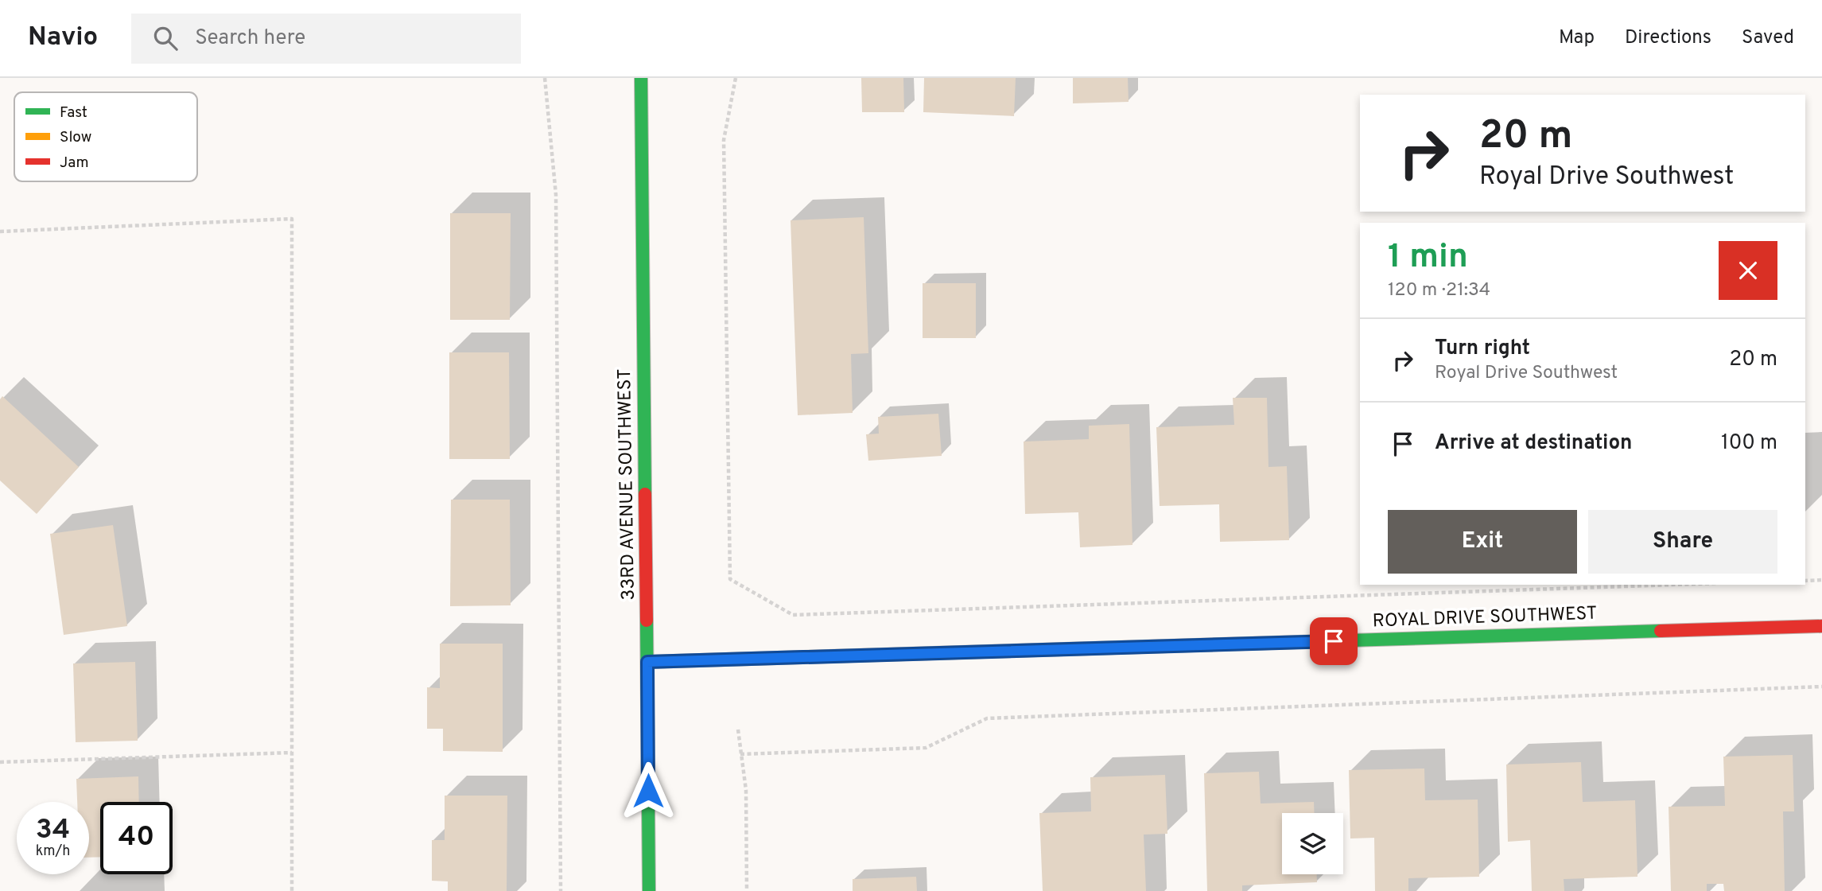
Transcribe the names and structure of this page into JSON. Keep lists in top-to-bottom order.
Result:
{
  "streets": {
    "street": ["33RD AVENUE SOUTHWEST", "ROYAL DRIVE SOUTHWEST"]
  },
  "crossings": [
    ["33RD AVENUE SOUTHWEST", "ROYAL DRIVE SOUTHWEST"]
  ],
  "legend": ["Fast", "Slow", "Jam"],
  "page": {
    "header": "Navio",
    "search": "Search here",
    "nav": ["Map", "Directions", "Saved"],
    "turn": ["20 m", "Royal Drive Southwest"],
    "heading": ["1 min", "120 m · 21:34"],
    "list": [
      {
        "name": "Turn right",
        "note": "Royal Drive Southwest",
        "value": "20 m"
      },
      {
        "name": "Arrive at destination",
        "value": "100 m"
      }
    ],
    "buttons": ["Exit", "Share"],
    "speed": "34 km/h",
    "limit": "40"
  }
}
